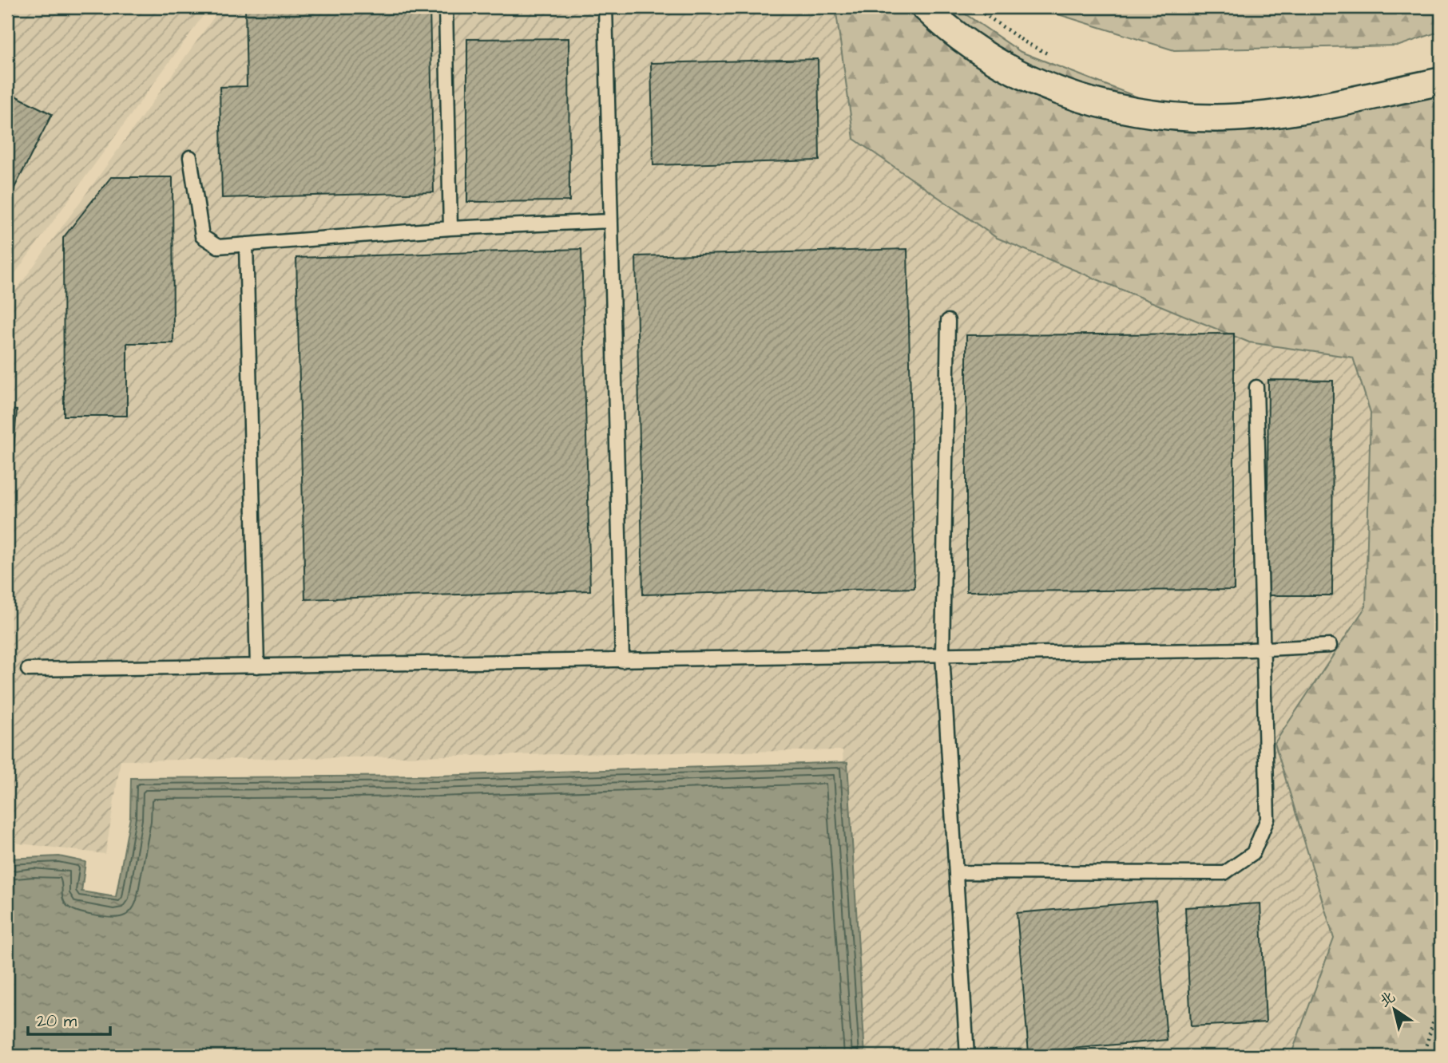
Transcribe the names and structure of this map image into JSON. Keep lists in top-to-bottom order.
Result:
{
  "scale_bar": "20 m",
  "north": "top left"
}
